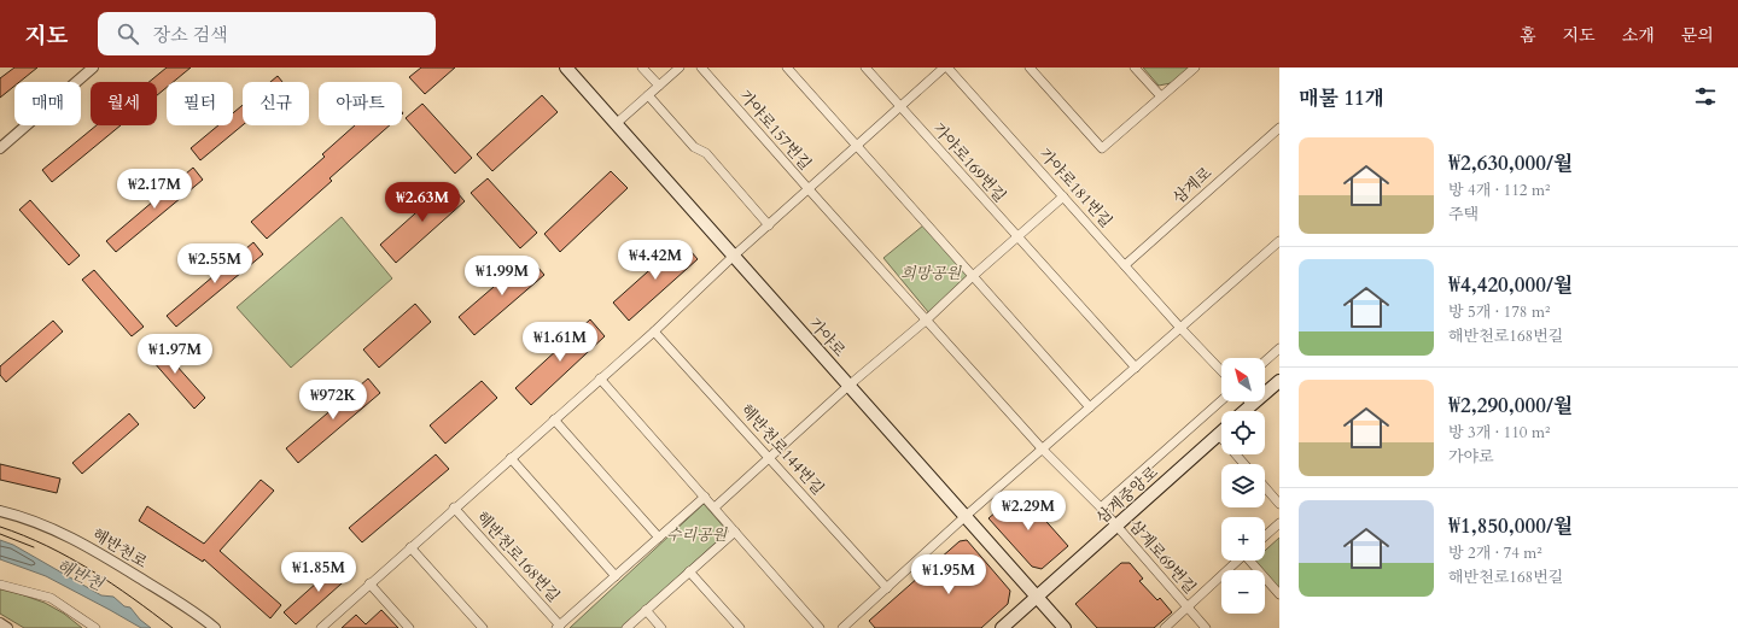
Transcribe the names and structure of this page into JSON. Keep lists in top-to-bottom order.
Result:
{
  "streets": {
    "main road": ["가야로", "삼계중앙로"],
    "street": [
      "가야로157번길",
      "가야로169번길",
      "삼계로",
      "가야로181번길",
      "해반천로144번길",
      "해반천로",
      "해반천로168번길",
      "삼계로69번길"
    ]
  },
  "crossings": [
    ["가야로157번길", "가야로169번길"],
    ["가야로157번길", "가야로181번길"],
    ["가야로157번길", "가야로"],
    ["가야로157번길", "해반천로168번길"],
    ["삼계로", "가야로181번길"],
    ["가야로", "삼계중앙로"],
    ["가야로", "해반천로168번길"],
    ["해반천로144번길", "해반천로168번길"],
    ["삼계중앙로", "삼계로69번길"]
  ],
  "water": ["해반천"],
  "parks": ["희망공원", "수리공원"],
  "north": "top left",
  "page": {
    "header": "지도",
    "search": "장소 검색",
    "nav": [
      "홈",
      "지도",
      "소개",
      "문의"
    ],
    "heading": "매물 11개",
    "chip": [
      "매매",
      "월세",
      "필터",
      "신규",
      "아파트"
    ],
    "list": [
      {
        "name": "₩2,630,000/월",
        "note": "방 4개 · 112 m² · 주택"
      },
      {
        "name": "₩4,420,000/월",
        "note": "방 5개 · 178 m² · 해반천로168번길"
      },
      {
        "name": "₩2,290,000/월",
        "note": "방 3개 · 110 m² · 가야로"
      },
      {
        "name": "₩1,850,000/월",
        "note": "방 2개 · 74 m² · 해반천로168번길"
      }
    ],
    "price": [
      "₩2.17M",
      "₩2.63M",
      "₩4.42M",
      "₩2.55M",
      "₩1.99M",
      "₩1.61M",
      "₩1.97M",
      "₩972K",
      "₩2.29M",
      "₩1.85M",
      "₩1.95M"
    ],
    "map_buttons": ["+", "−"]
  }
}
